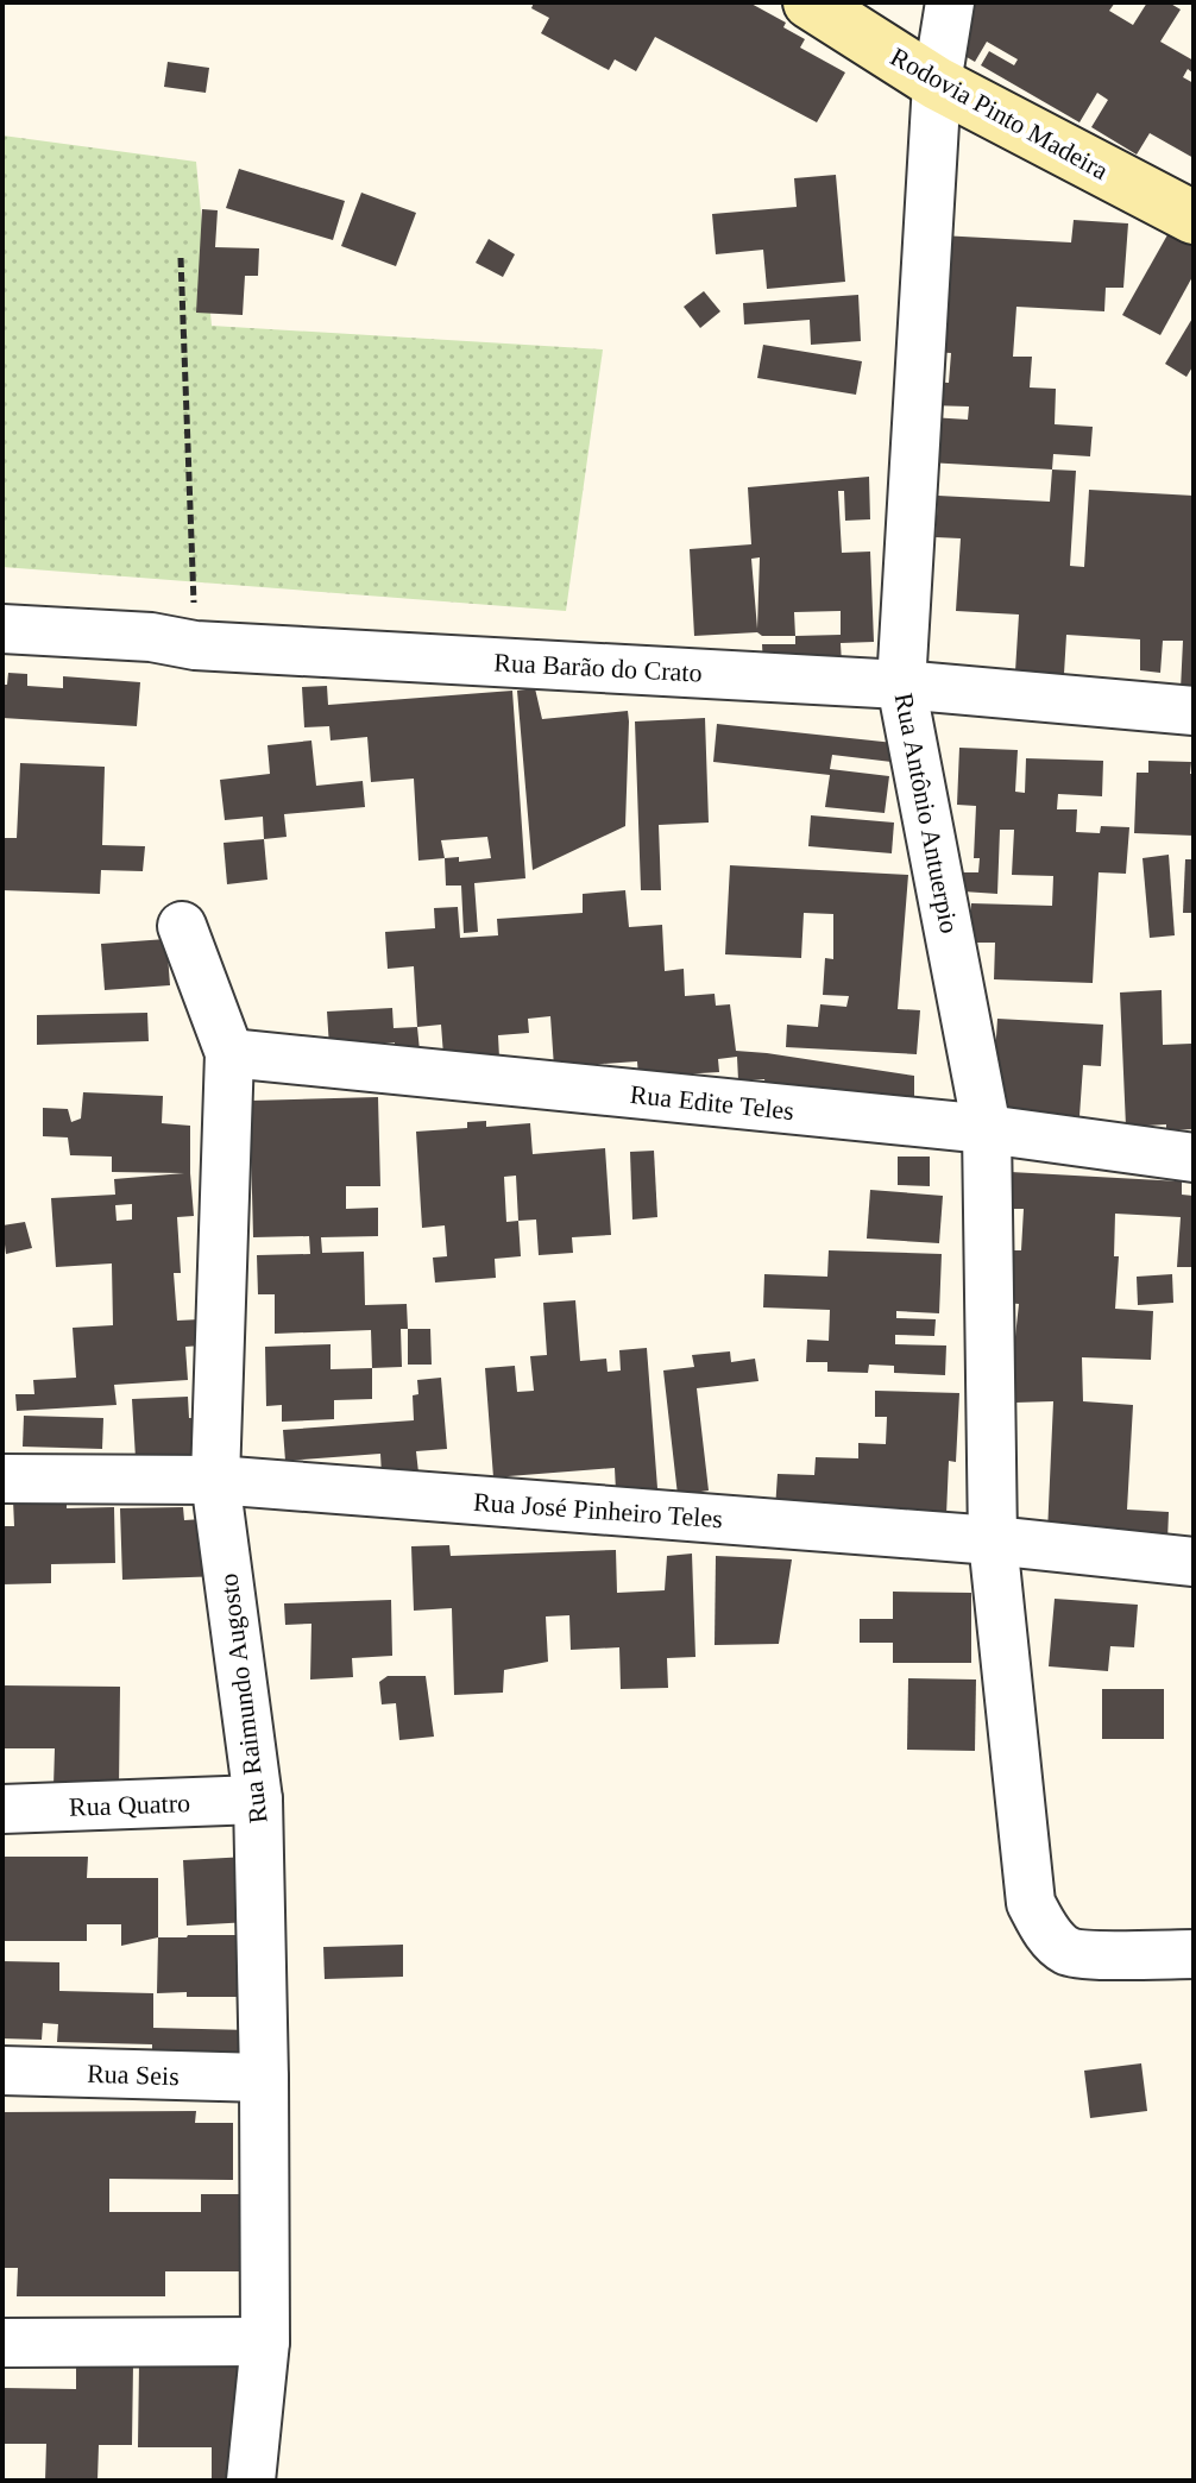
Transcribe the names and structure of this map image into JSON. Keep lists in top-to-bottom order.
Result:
{
  "streets": {
    "main road": ["Rodovia Pinto Madeira"],
    "street": [
      "Rua Barão do Crato",
      "Rua Antônio Antuerpio",
      "Rua Edite Teles",
      "Rua José Pinheiro Teles",
      "Rua Raimundo Augosto",
      "Rua Quatro",
      "Rua Seis"
    ]
  },
  "crossings": [
    ["Rodovia Pinto Madeira", "Rua Antônio Antuerpio"],
    ["Rua Barão do Crato", "Rua Antônio Antuerpio"],
    ["Rua Antônio Antuerpio", "Rua Edite Teles"],
    ["Rua Antônio Antuerpio", "Rua José Pinheiro Teles"],
    ["Rua Edite Teles", "Rua Raimundo Augosto"],
    ["Rua José Pinheiro Teles", "Rua Raimundo Augosto"],
    ["Rua Raimundo Augosto", "Rua Quatro"],
    ["Rua Raimundo Augosto", "Rua Seis"]
  ]
}
